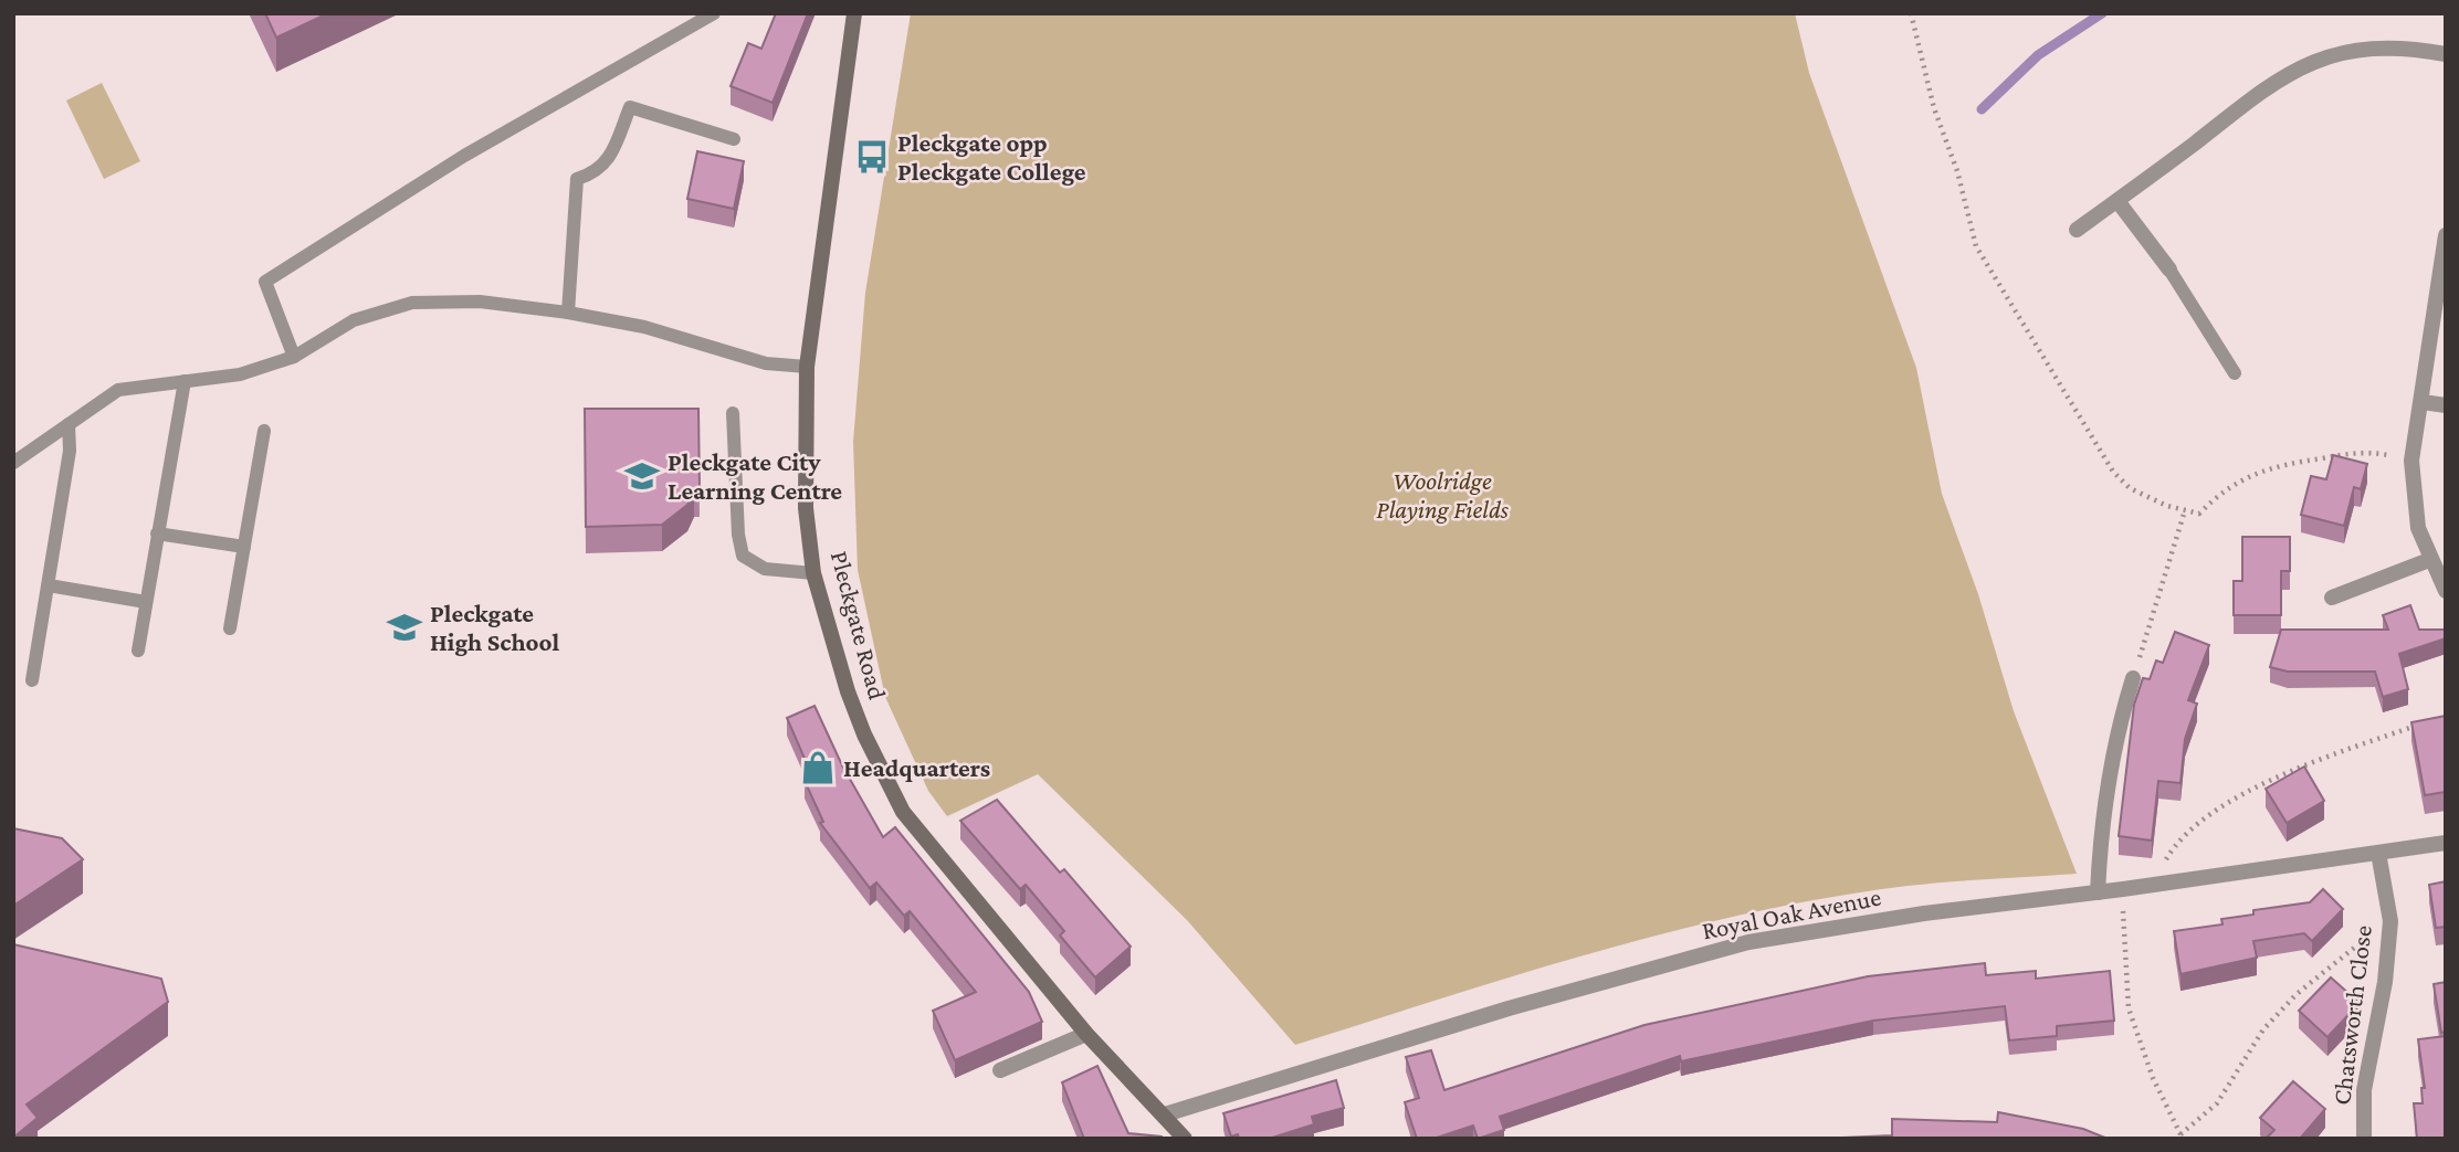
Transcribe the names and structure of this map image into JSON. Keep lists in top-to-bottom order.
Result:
{
  "streets": {
    "main road": ["Pleckgate Road"],
    "street": ["Royal Oak Avenue", "Chatsworth Close"]
  },
  "crossings": [
    ["Pleckgate Road", "Royal Oak Avenue"],
    ["Royal Oak Avenue", "Chatsworth Close"]
  ],
  "parks": ["Woolridge Playing Fields"],
  "places": {
    "bus stop": ["Pleckgate opp Pleckgate College"],
    "school or university": ["Pleckgate City Learning Centre", "Pleckgate High School"],
    "shop": ["Headquarters"]
  }
}
